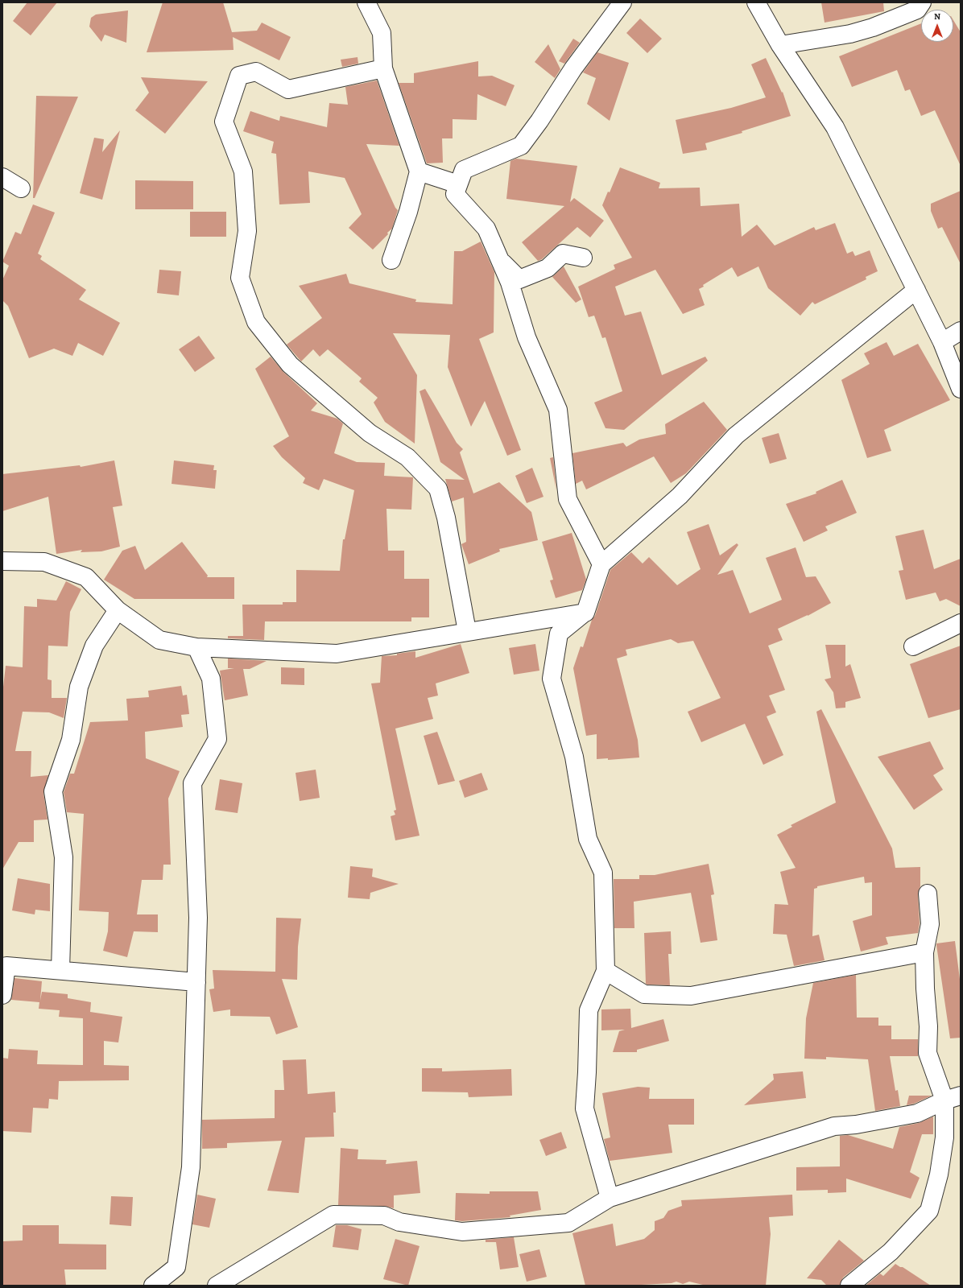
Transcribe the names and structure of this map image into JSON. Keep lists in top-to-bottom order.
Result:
{
  "north": "top"
}
